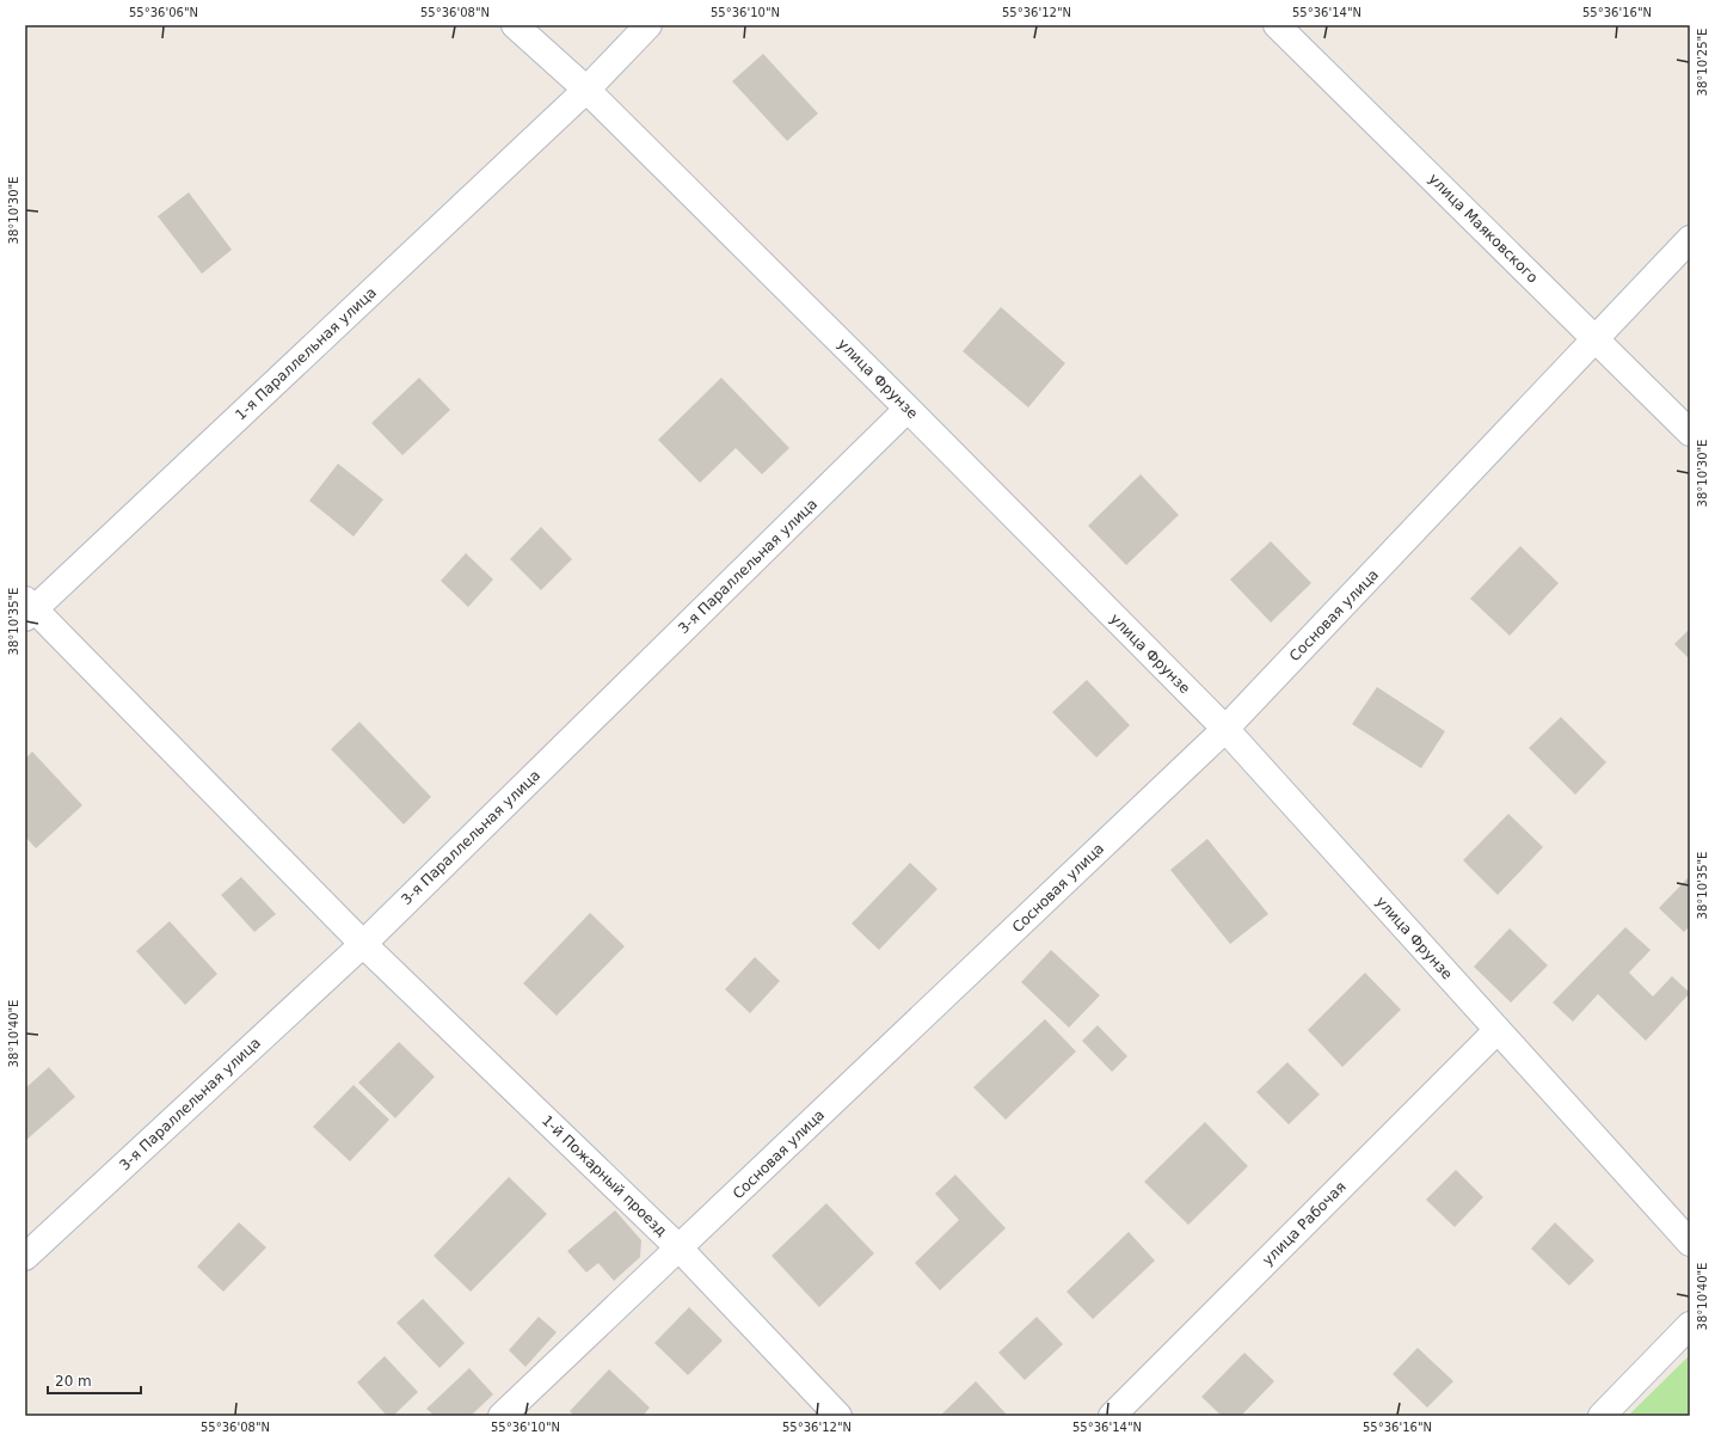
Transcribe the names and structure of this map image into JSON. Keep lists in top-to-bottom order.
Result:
{
  "streets": {
    "street": [
      "улица Маяковского",
      "1-я Параллельная улица",
      "улица Фрунзе",
      "3-я Параллельная улица",
      "Сосновая улица",
      "1-й Пожарный проезд",
      "улица Рабочая"
    ]
  },
  "crossings": [
    ["улица Маяковского", "Сосновая улица"],
    ["1-я Параллельная улица", "улица Фрунзе"],
    ["1-я Параллельная улица", "1-й Пожарный проезд"],
    ["улица Фрунзе", "3-я Параллельная улица"],
    ["улица Фрунзе", "Сосновая улица"],
    ["улица Фрунзе", "улица Рабочая"],
    ["3-я Параллельная улица", "1-й Пожарный проезд"],
    ["Сосновая улица", "1-й Пожарный проезд"]
  ],
  "scale_bar": "20 m",
  "coordinates": [
    "55°36'06\"N",
    "55°36'08\"N",
    "55°36'10\"N",
    "55°36'12\"N",
    "55°36'14\"N",
    "55°36'16\"N",
    "38°10'25\"E",
    "38°10'30\"E",
    "38°10'35\"E",
    "38°10'40\"E"
  ]
}
